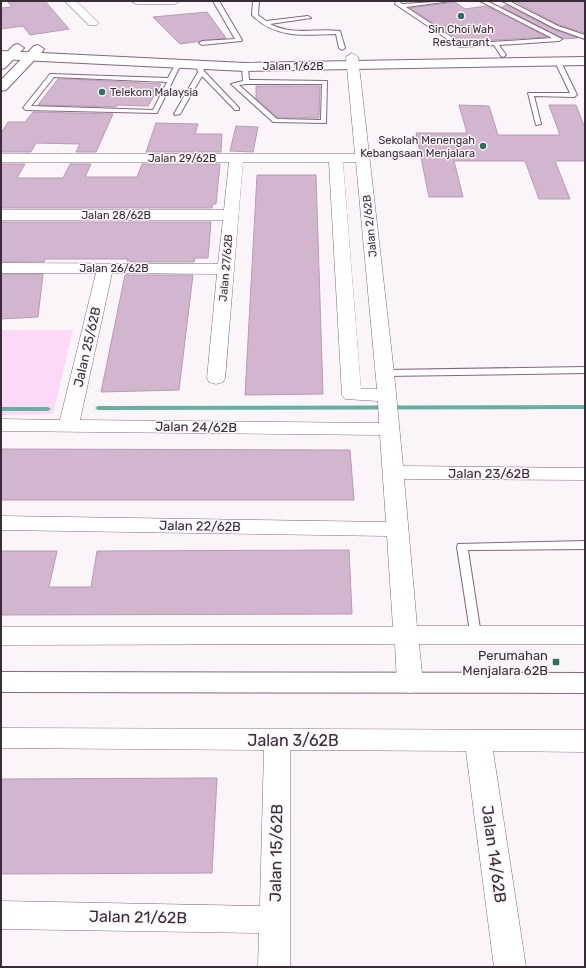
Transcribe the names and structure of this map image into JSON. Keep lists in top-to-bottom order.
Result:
{
  "streets": {
    "main road": ["Jalan 1/62B"],
    "street": [
      "Jalan 29/62B",
      "Jalan 28/62B",
      "Jalan 2/62B",
      "Jalan 26/62B",
      "Jalan 27/62B",
      "Jalan 25/62B",
      "Jalan 24/62B",
      "Jalan 23/62B",
      "Jalan 22/62B",
      "Jalan 3/62B",
      "Jalan 15/62B",
      "Jalan 14/62B",
      "Jalan 21/62B"
    ]
  },
  "crossings": [
    ["Jalan 1/62B", "Jalan 2/62B"],
    ["Jalan 29/62B", "Jalan 2/62B"],
    ["Jalan 29/62B", "Jalan 27/62B"],
    ["Jalan 28/62B", "Jalan 27/62B"],
    ["Jalan 2/62B", "Jalan 24/62B"],
    ["Jalan 2/62B", "Jalan 23/62B"],
    ["Jalan 2/62B", "Jalan 22/62B"],
    ["Jalan 26/62B", "Jalan 27/62B"],
    ["Jalan 26/62B", "Jalan 25/62B"],
    ["Jalan 25/62B", "Jalan 24/62B"],
    ["Jalan 3/62B", "Jalan 15/62B"],
    ["Jalan 3/62B", "Jalan 14/62B"],
    ["Jalan 15/62B", "Jalan 21/62B"]
  ],
  "places": {
    "other": ["Sin Choi Wah Restaurant", "Telekom Malaysia", "Sekolah Menengah Kebangsaan Menjalara"],
    "transit": ["Perumahan Menjalara 62B"]
  }
}
